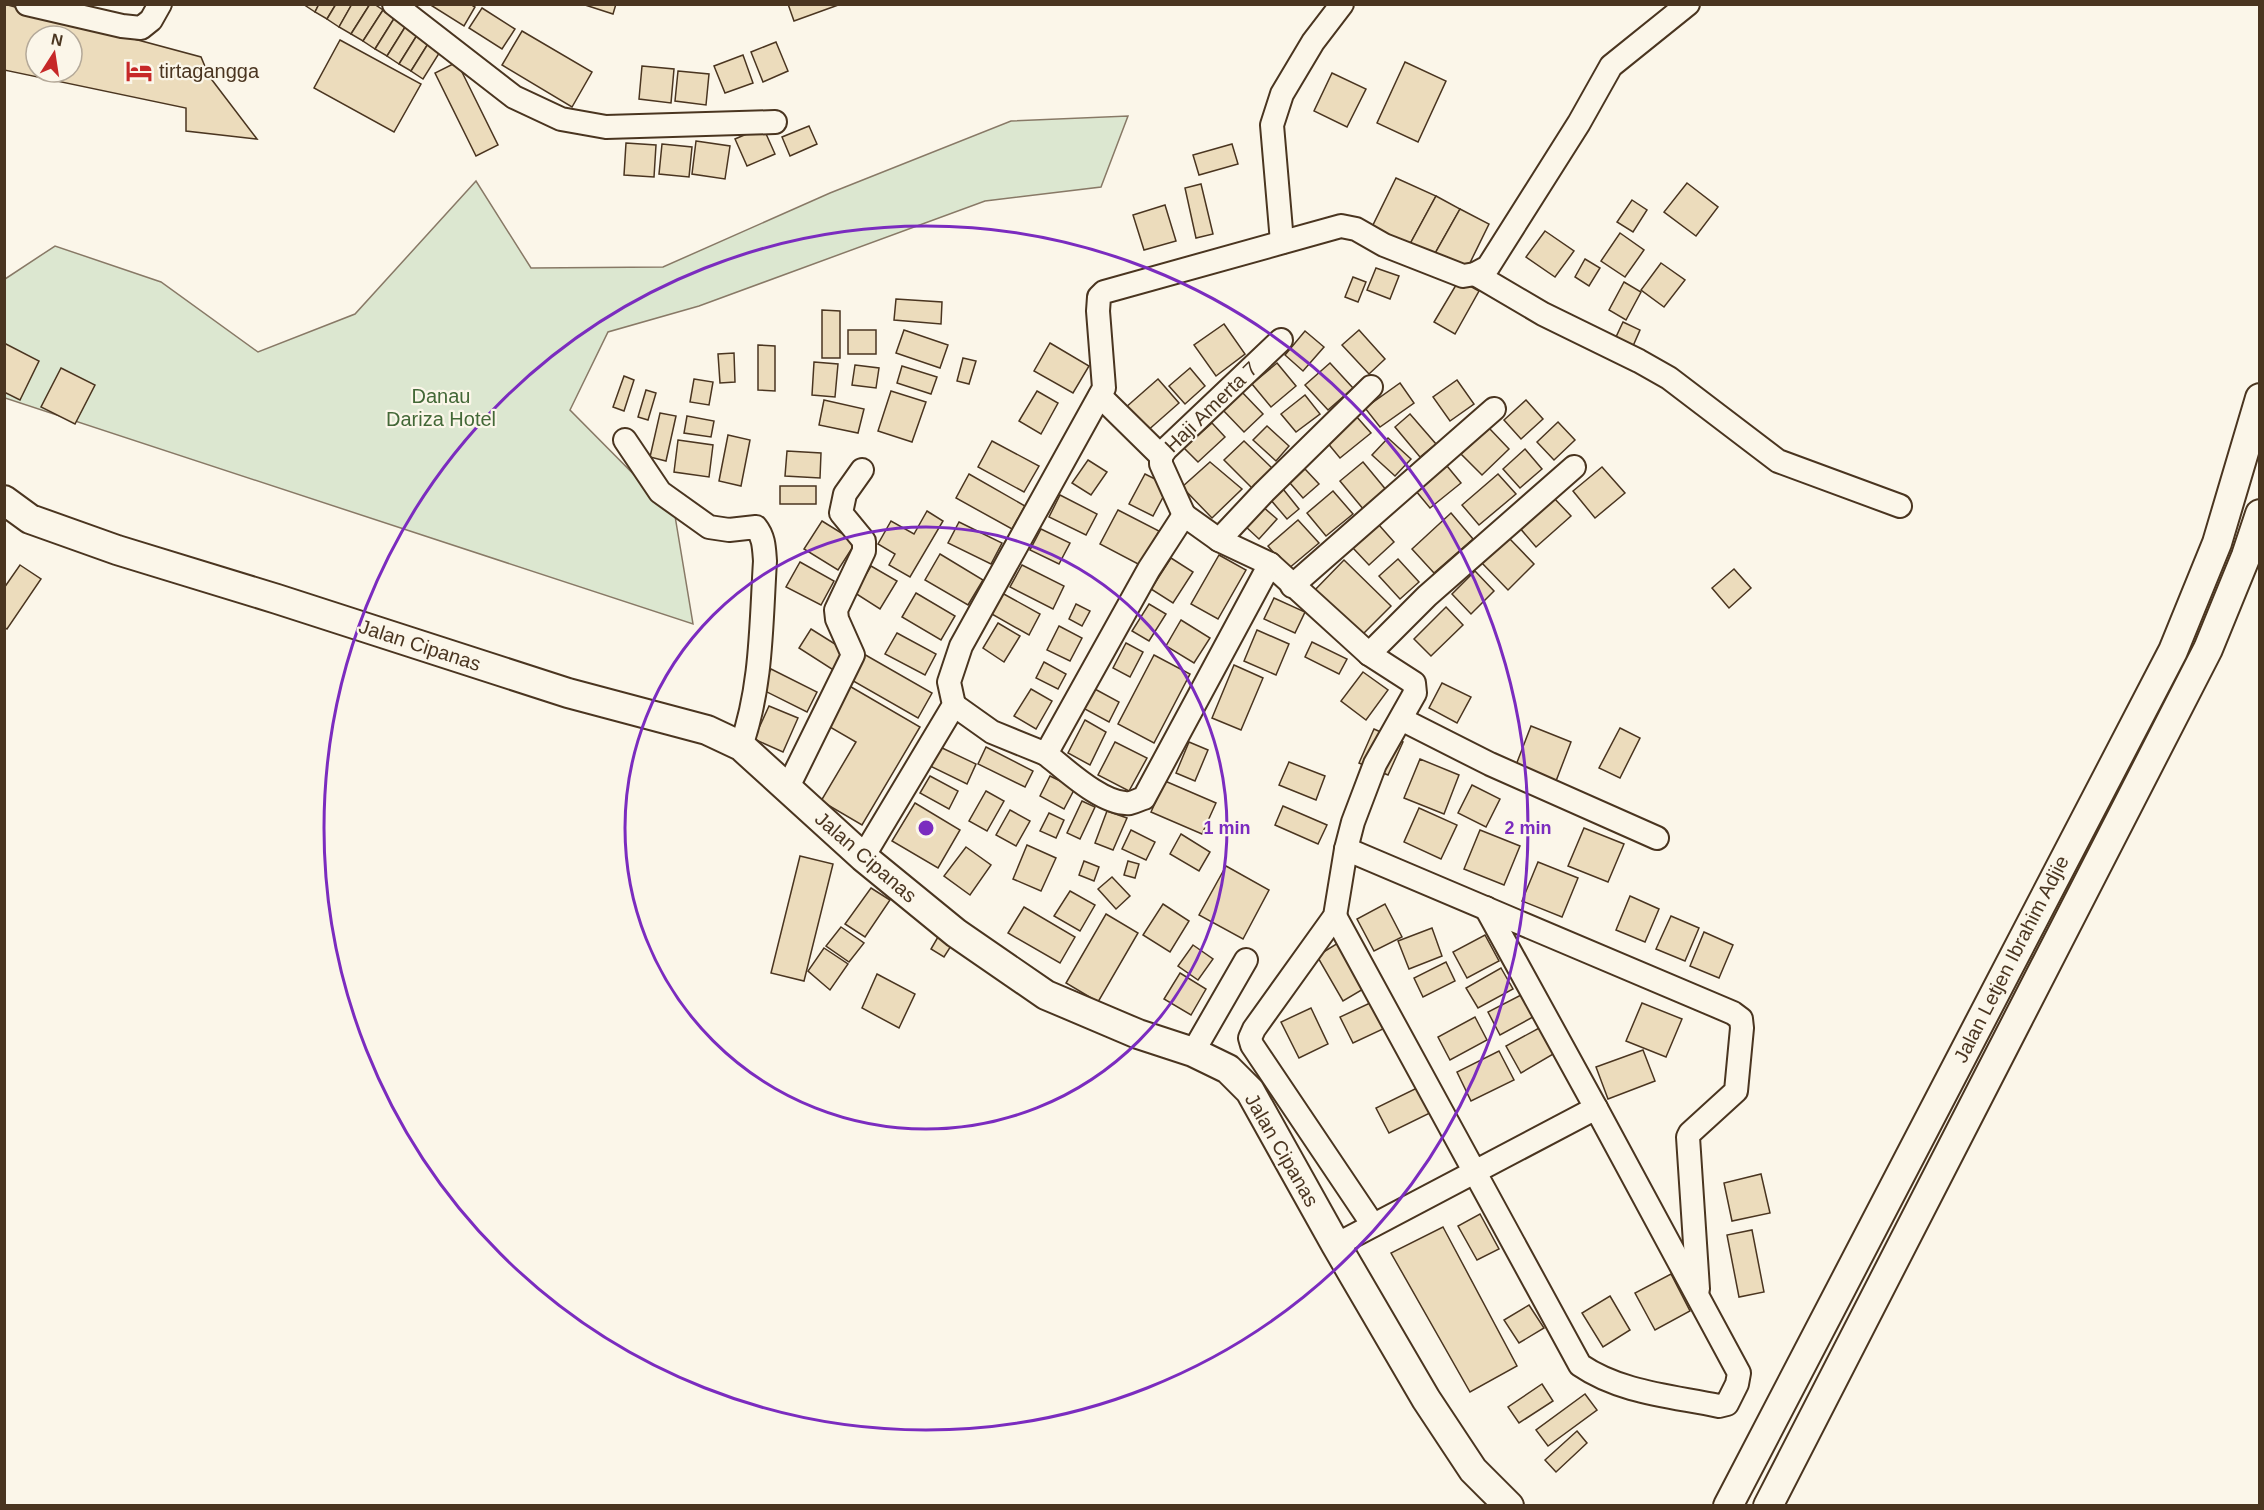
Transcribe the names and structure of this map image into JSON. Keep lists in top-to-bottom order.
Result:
{
  "streets": {
    "street": ["Haji Amerta 7", "Jalan Cipanas", "Jalan Letjen Ibrahim Adjie"]
  },
  "parks": ["Danau Dariza Hotel"],
  "places": {
    "hotel": ["tirtagangga"]
  },
  "north": "top",
  "rings": ["1 min", "2 min"]
}
